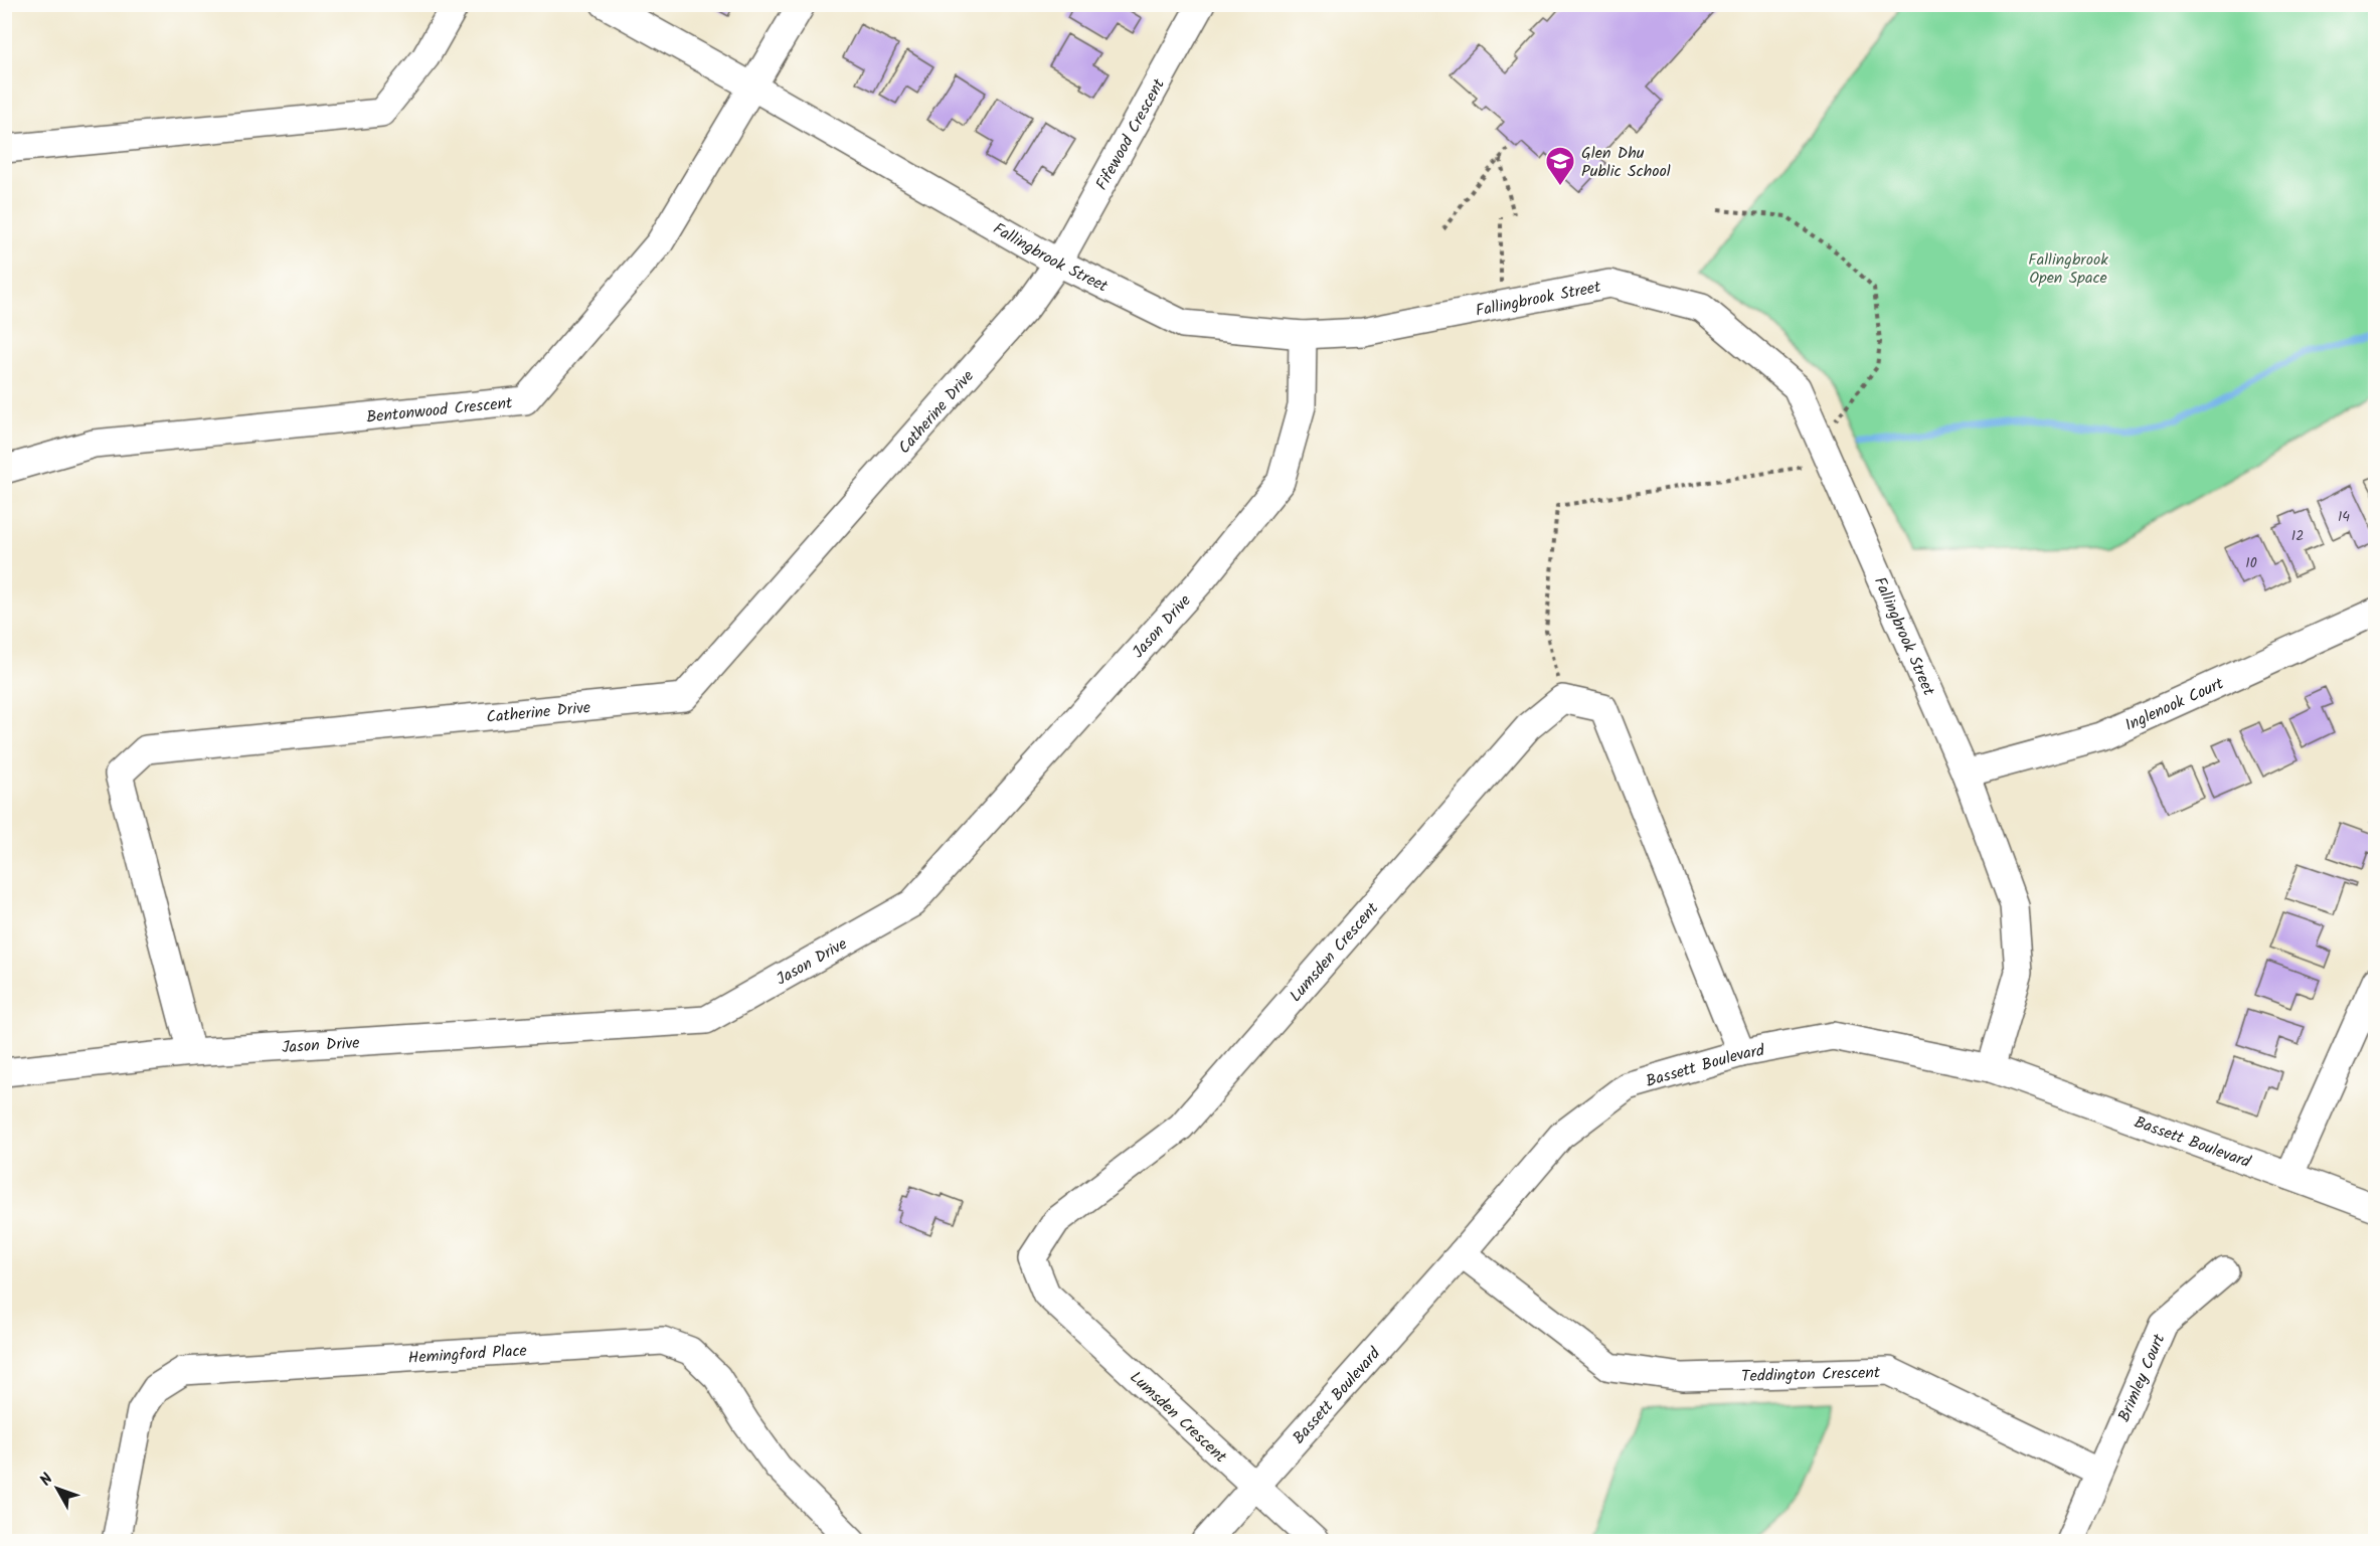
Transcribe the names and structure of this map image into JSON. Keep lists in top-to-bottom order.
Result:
{
  "streets": {
    "street": [
      "Fifewood Crescent",
      "Fallingbrook Street",
      "Bentonwood Crescent",
      "Catherine Drive",
      "Jason Drive",
      "Inglenook Court",
      "Lumsden Crescent",
      "Bassett Boulevard",
      "Hemingford Place",
      "Teddington Crescent",
      "Brimley Court"
    ]
  },
  "crossings": [
    ["Fifewood Crescent", "Fallingbrook Street"],
    ["Fifewood Crescent", "Catherine Drive"],
    ["Fallingbrook Street", "Bentonwood Crescent"],
    ["Fallingbrook Street", "Catherine Drive"],
    ["Fallingbrook Street", "Jason Drive"],
    ["Fallingbrook Street", "Inglenook Court"],
    ["Fallingbrook Street", "Bassett Boulevard"],
    ["Catherine Drive", "Jason Drive"],
    ["Lumsden Crescent", "Bassett Boulevard"],
    ["Bassett Boulevard", "Teddington Crescent"],
    ["Teddington Crescent", "Brimley Court"]
  ],
  "parks": ["Fallingbrook Open Space"],
  "places": {
    "school or university": ["Glen Dhu Public School"]
  },
  "house_numbers": ["14", "12", "10"],
  "north": "top left"
}
